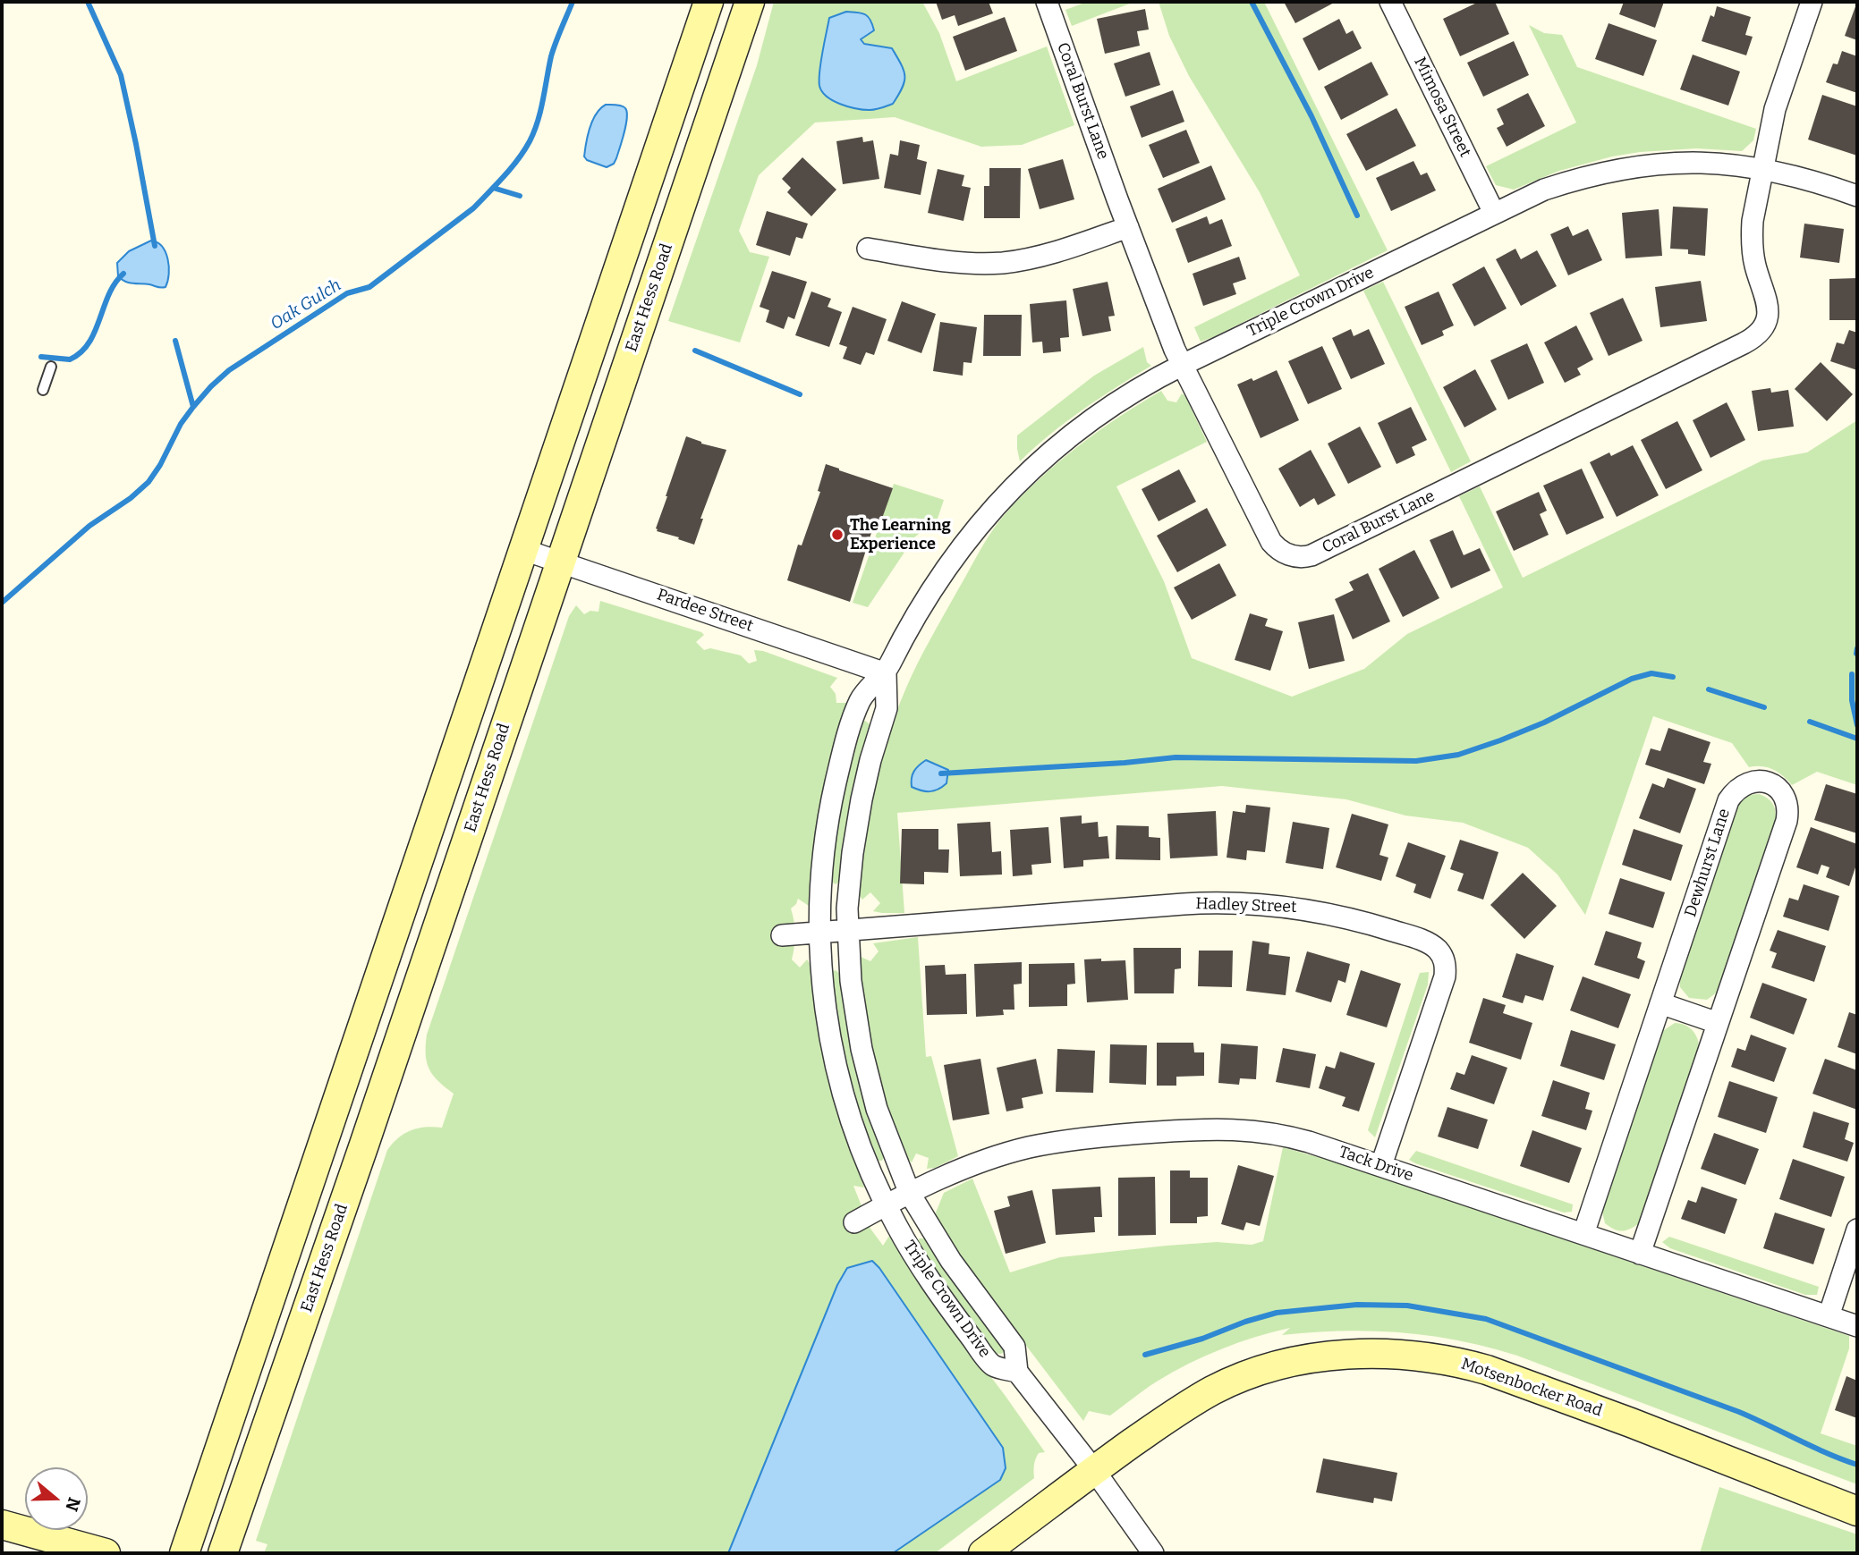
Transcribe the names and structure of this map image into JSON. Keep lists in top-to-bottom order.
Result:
{
  "streets": {
    "main road": ["East Hess Road", "Motsenbocker Road"],
    "street": [
      "Coral Burst Lane",
      "Mimosa Street",
      "Triple Crown Drive",
      "Pardee Street",
      "Dewhurst Lane",
      "Hadley Street",
      "Tack Drive"
    ]
  },
  "crossings": [
    ["Coral Burst Lane", "Triple Crown Drive"],
    ["Mimosa Street", "Triple Crown Drive"],
    ["East Hess Road", "Pardee Street"],
    ["Triple Crown Drive", "Pardee Street"],
    ["Triple Crown Drive", "Hadley Street"],
    ["Triple Crown Drive", "Tack Drive"],
    ["Triple Crown Drive", "Motsenbocker Road"],
    ["Dewhurst Lane", "Tack Drive"],
    ["Hadley Street", "Tack Drive"]
  ],
  "water": ["Oak Gulch"],
  "places": ["The Learning Experience"],
  "north": "right"
}
